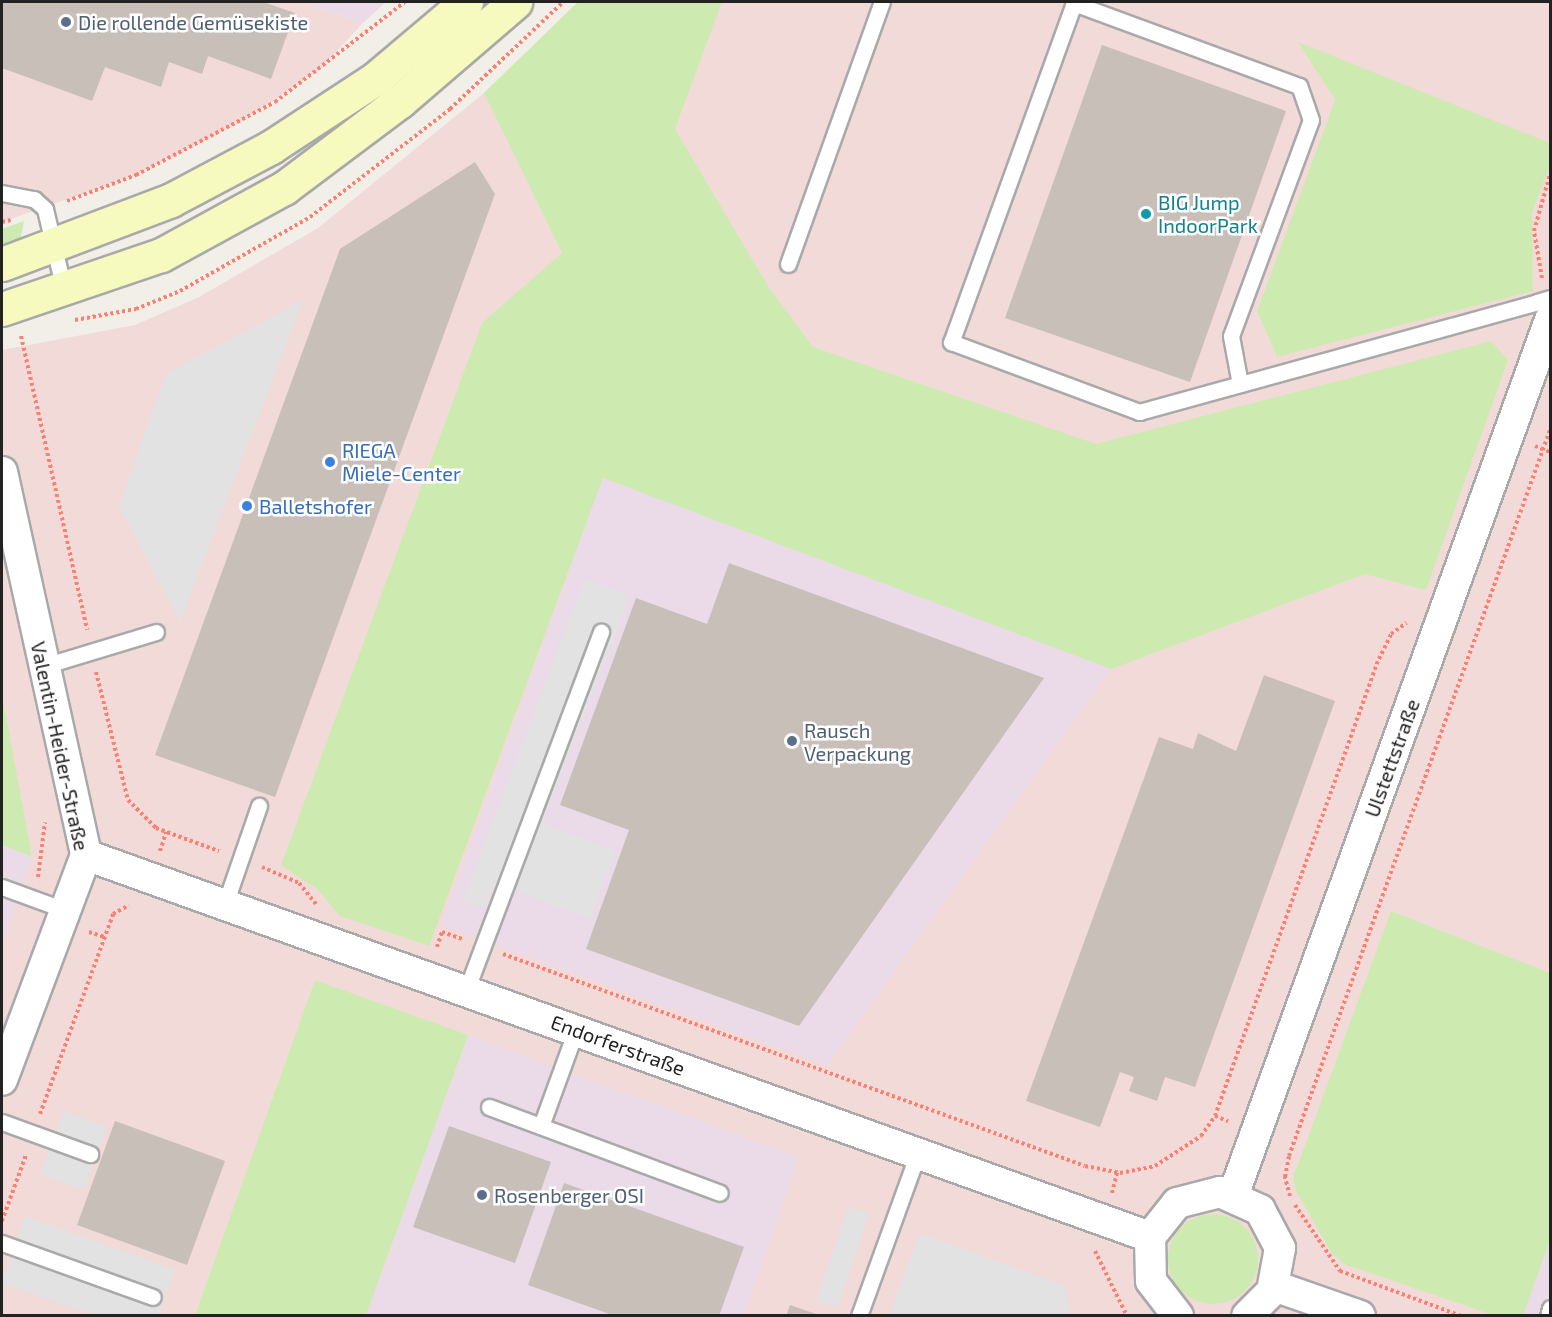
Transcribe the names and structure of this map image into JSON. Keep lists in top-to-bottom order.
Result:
{
  "streets": {
    "street": ["Valentin-Heider-Straße", "Ulstettstraße", "Endorferstraße"]
  },
  "crossings": [
    ["Valentin-Heider-Straße", "Endorferstraße"]
  ],
  "places": [
    "Die rollende Gemüsekiste",
    "BIG Jump IndoorPark",
    "RIEGA Miele-Center",
    "Balletshofer",
    "Rausch Verpackung",
    "Rosenberger OSI"
  ]
}
